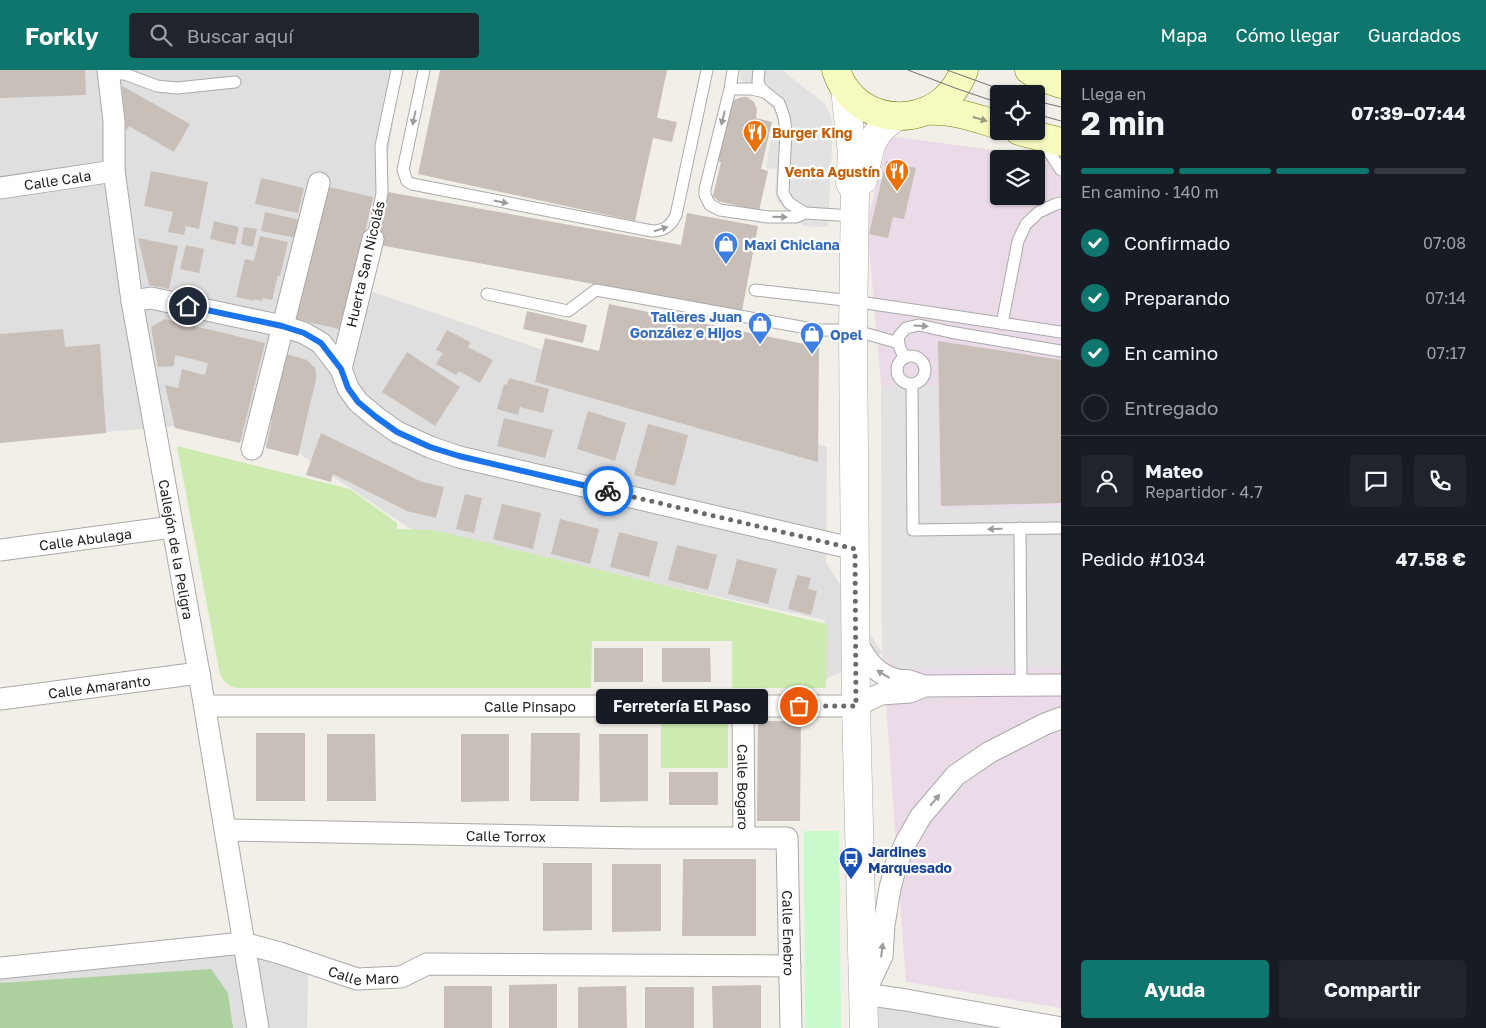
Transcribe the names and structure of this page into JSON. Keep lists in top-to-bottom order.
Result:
{
  "streets": {
    "street": [
      "Calle Cala",
      "Huerta San Nicolás",
      "Calle Abulaga",
      "Callejón de la Peligra",
      "Calle Amaranto",
      "Calle Pinsapo",
      "Calle Bogaro",
      "Calle Torrox",
      "Calle Enebro",
      "Calle Maro"
    ]
  },
  "crossings": [
    ["Calle Cala", "Callejón de la Peligra"],
    ["Calle Abulaga", "Callejón de la Peligra"],
    ["Callejón de la Peligra", "Calle Amaranto"],
    ["Callejón de la Peligra", "Calle Pinsapo"],
    ["Callejón de la Peligra", "Calle Torrox"],
    ["Callejón de la Peligra", "Calle Maro"],
    ["Calle Pinsapo", "Calle Bogaro"],
    ["Calle Bogaro", "Calle Torrox"],
    ["Calle Torrox", "Calle Enebro"],
    ["Calle Enebro", "Calle Maro"]
  ],
  "places": {
    "restaurant": ["Burger King", "Venta Agustín"],
    "shop": ["Maxi Chiclana", "Talleres Juan González e Hijos", "Opel"],
    "other": ["Ferretería El Paso"],
    "bus stop": ["Jardines Marquesado"]
  },
  "page": {
    "header": "Forkly",
    "search": "Buscar aquí",
    "nav": ["Mapa", "Cómo llegar", "Guardados"],
    "heading": ["2 min", "Llega en", "07:39–07:44"],
    "panel": [
      "Mateo",
      "Repartidor · 4.7",
      "Pedido #1034",
      "47.58 €"
    ],
    "bar": "En camino · 140 m",
    "list": [
      ["Confirmado", "07:08"],
      ["Preparando", "07:14"],
      ["En camino", "07:17"],
      "Entregado"
    ],
    "bubble": "Ferretería El Paso",
    "buttons": ["Ayuda", "Compartir"]
  }
}
